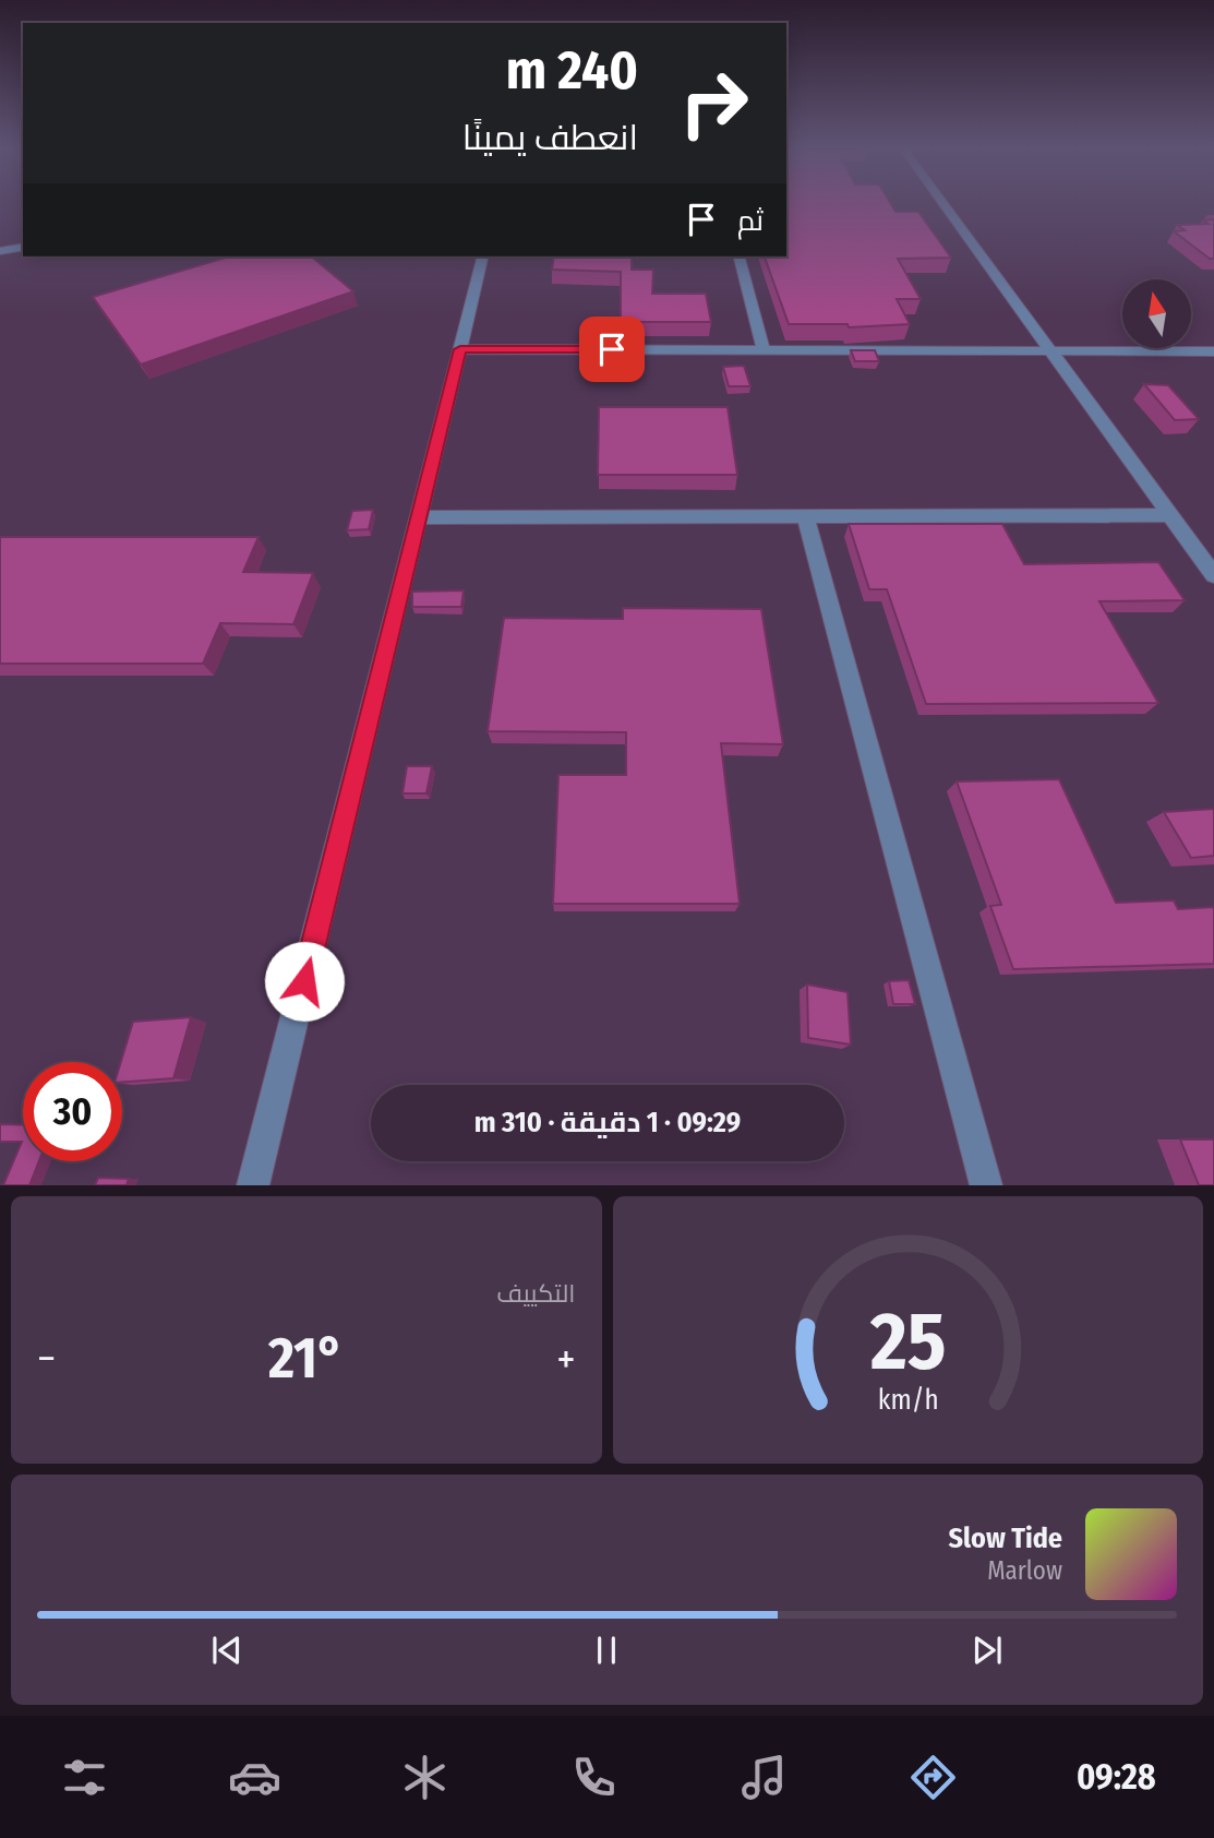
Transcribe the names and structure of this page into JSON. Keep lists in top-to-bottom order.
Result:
{
  "north": "top",
  "page": {
    "turn": ["240 m", "انعطف يمينًا"],
    "then": "ثم",
    "limit": "30",
    "trip": "09:29 · 1 دقيقة · 310 m",
    "tile": "التكييف",
    "heat": ["−", "21°", "+"],
    "song": ["Slow Tide", "Marlow"],
    "tabs": "09:28",
    "gauge": ["25", "km/h"]
  }
}
